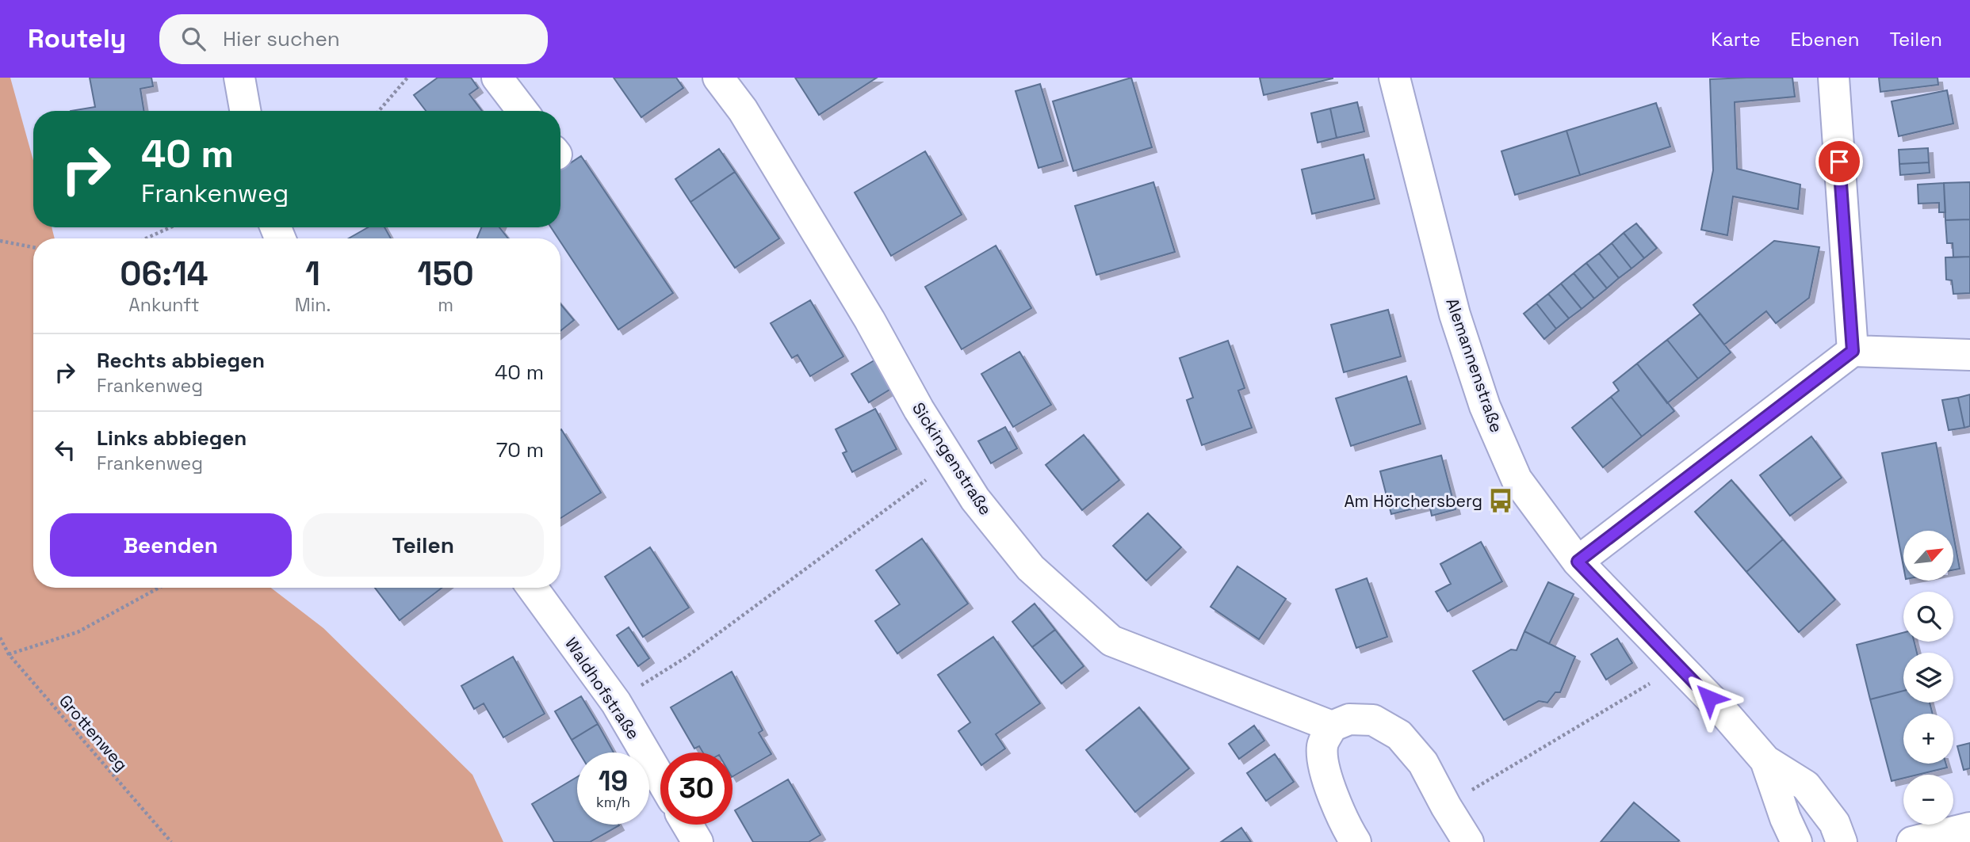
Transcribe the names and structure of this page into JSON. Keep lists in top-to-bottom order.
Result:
{
  "streets": {
    "street": ["Alemannenstraße", "Sickingenstraße", "Waldhofstraße"],
    "path": ["Grottenweg"]
  },
  "places": {
    "bus stop": ["Am Hörchersberg"]
  },
  "north": "top right",
  "page": {
    "header": "Routely",
    "search": "Hier suchen",
    "nav": ["Karte", "Ebenen", "Teilen"],
    "turn": ["40 m", "Frankenweg"],
    "eta": [
      "06:14",
      "Ankunft",
      "1",
      "Min.",
      "150",
      "m"
    ],
    "list": [
      {
        "name": "Rechts abbiegen",
        "note": "Frankenweg",
        "value": "40 m"
      },
      {
        "name": "Links abbiegen",
        "note": "Frankenweg",
        "value": "70 m"
      }
    ],
    "buttons": ["Beenden", "Teilen"],
    "map_buttons": ["+", "−"],
    "speed": "19 km/h",
    "limit": "30"
  }
}
